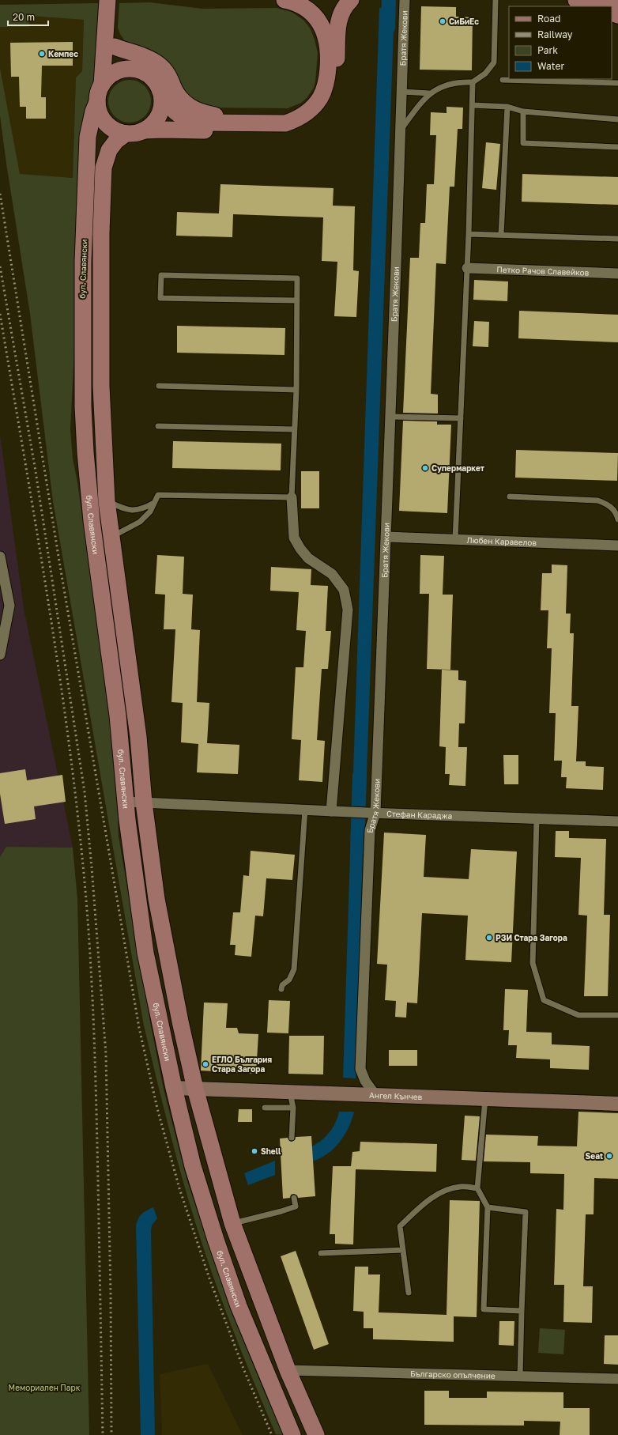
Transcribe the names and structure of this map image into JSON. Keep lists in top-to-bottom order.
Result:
{
  "streets": {
    "main road": ["бул. Славянски"],
    "street": [
      "Братя Жекови",
      "Петко Рачов Славейков",
      "Любен Каравелов",
      "Стефан Караджа",
      "Ангел Кънчев",
      "Българско опълчение"
    ]
  },
  "crossings": [
    ["Братя Жекови", "Любен Каравелов"],
    ["Братя Жекови", "Стефан Караджа"],
    ["Братя Жекови", "Ангел Кънчев"],
    ["бул. Славянски", "Стефан Караджа"],
    ["бул. Славянски", "Ангел Кънчев"]
  ],
  "parks": ["Мемориален Парк"],
  "places": [
    "СиБиЕс",
    "Кемпес",
    "Супермаркет",
    "РЗИ Стара Загора",
    "ЕГЛО България Стара Загора",
    "Shell",
    "Seat"
  ],
  "legend": [
    "Road",
    "Railway",
    "Park",
    "Water"
  ],
  "scale_bar": "20 m"
}
